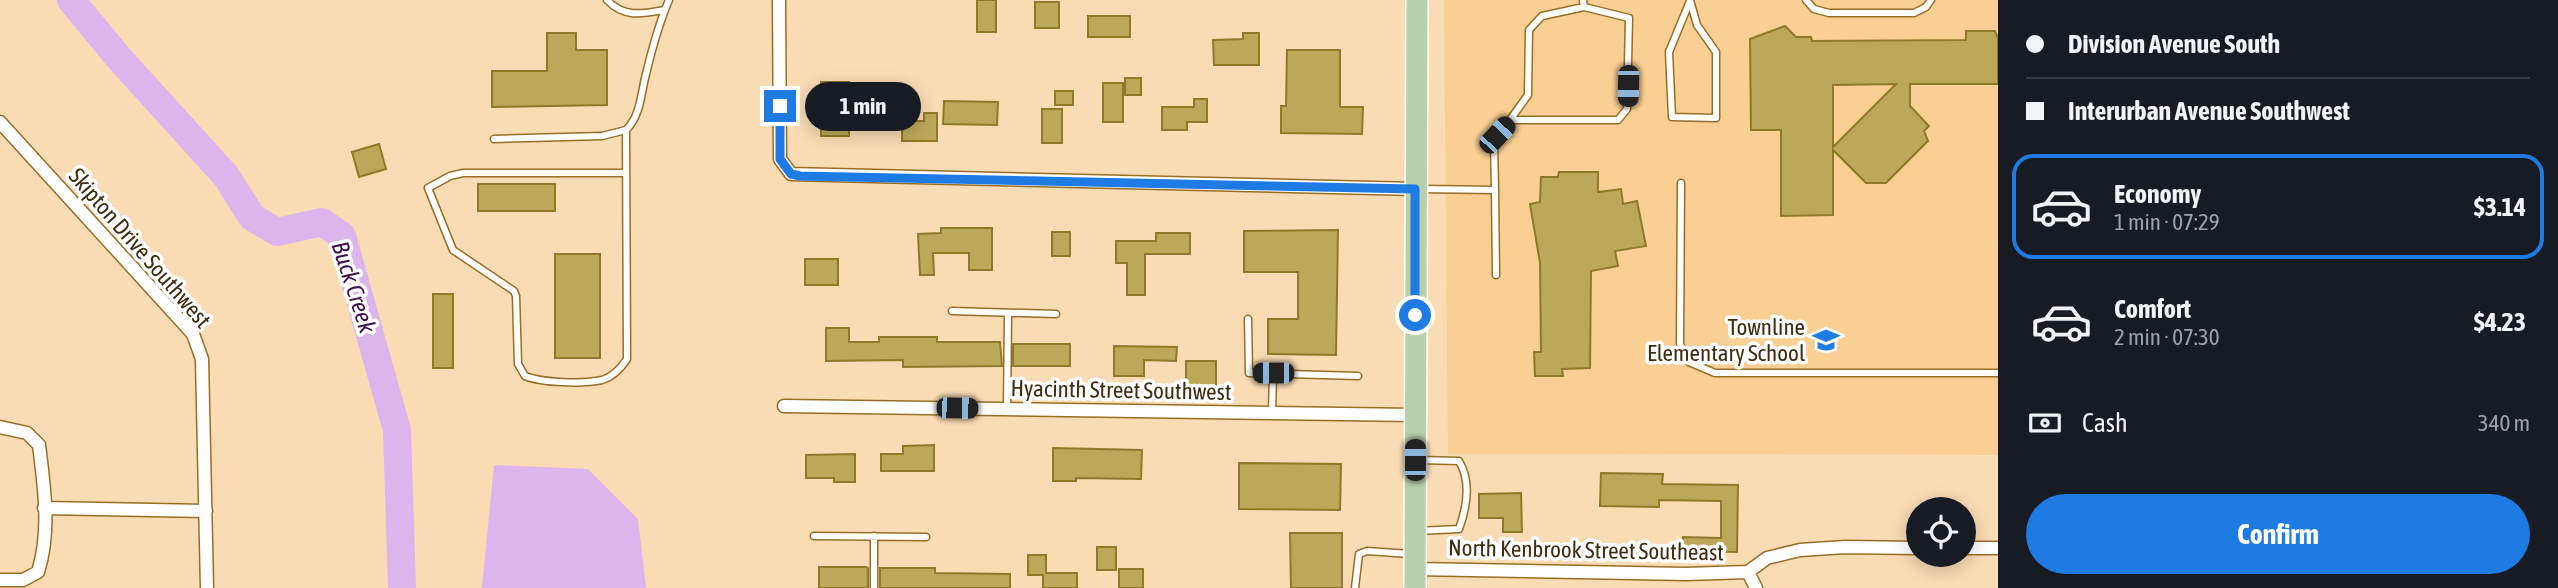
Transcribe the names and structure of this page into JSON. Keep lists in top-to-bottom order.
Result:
{
  "streets": {
    "street": ["Skipton Drive Southwest", "Hyacinth Street Southwest", "North Kenbrook Street Southeast"]
  },
  "water": ["Buck Creek"],
  "places": {
    "school or university": ["Townline Elementary School"]
  },
  "page": {
    "banner": ["Division Avenue South", "Interurban Avenue Southwest"],
    "bubble": "1 min",
    "list": [
      {
        "name": "Economy",
        "note": "1 min · 07:29",
        "value": "$3.14"
      },
      {
        "name": "Comfort",
        "note": "2 min · 07:30",
        "value": "$4.23"
      }
    ],
    "pay": ["Cash", "340 m"],
    "buttons": "Confirm"
  }
}
